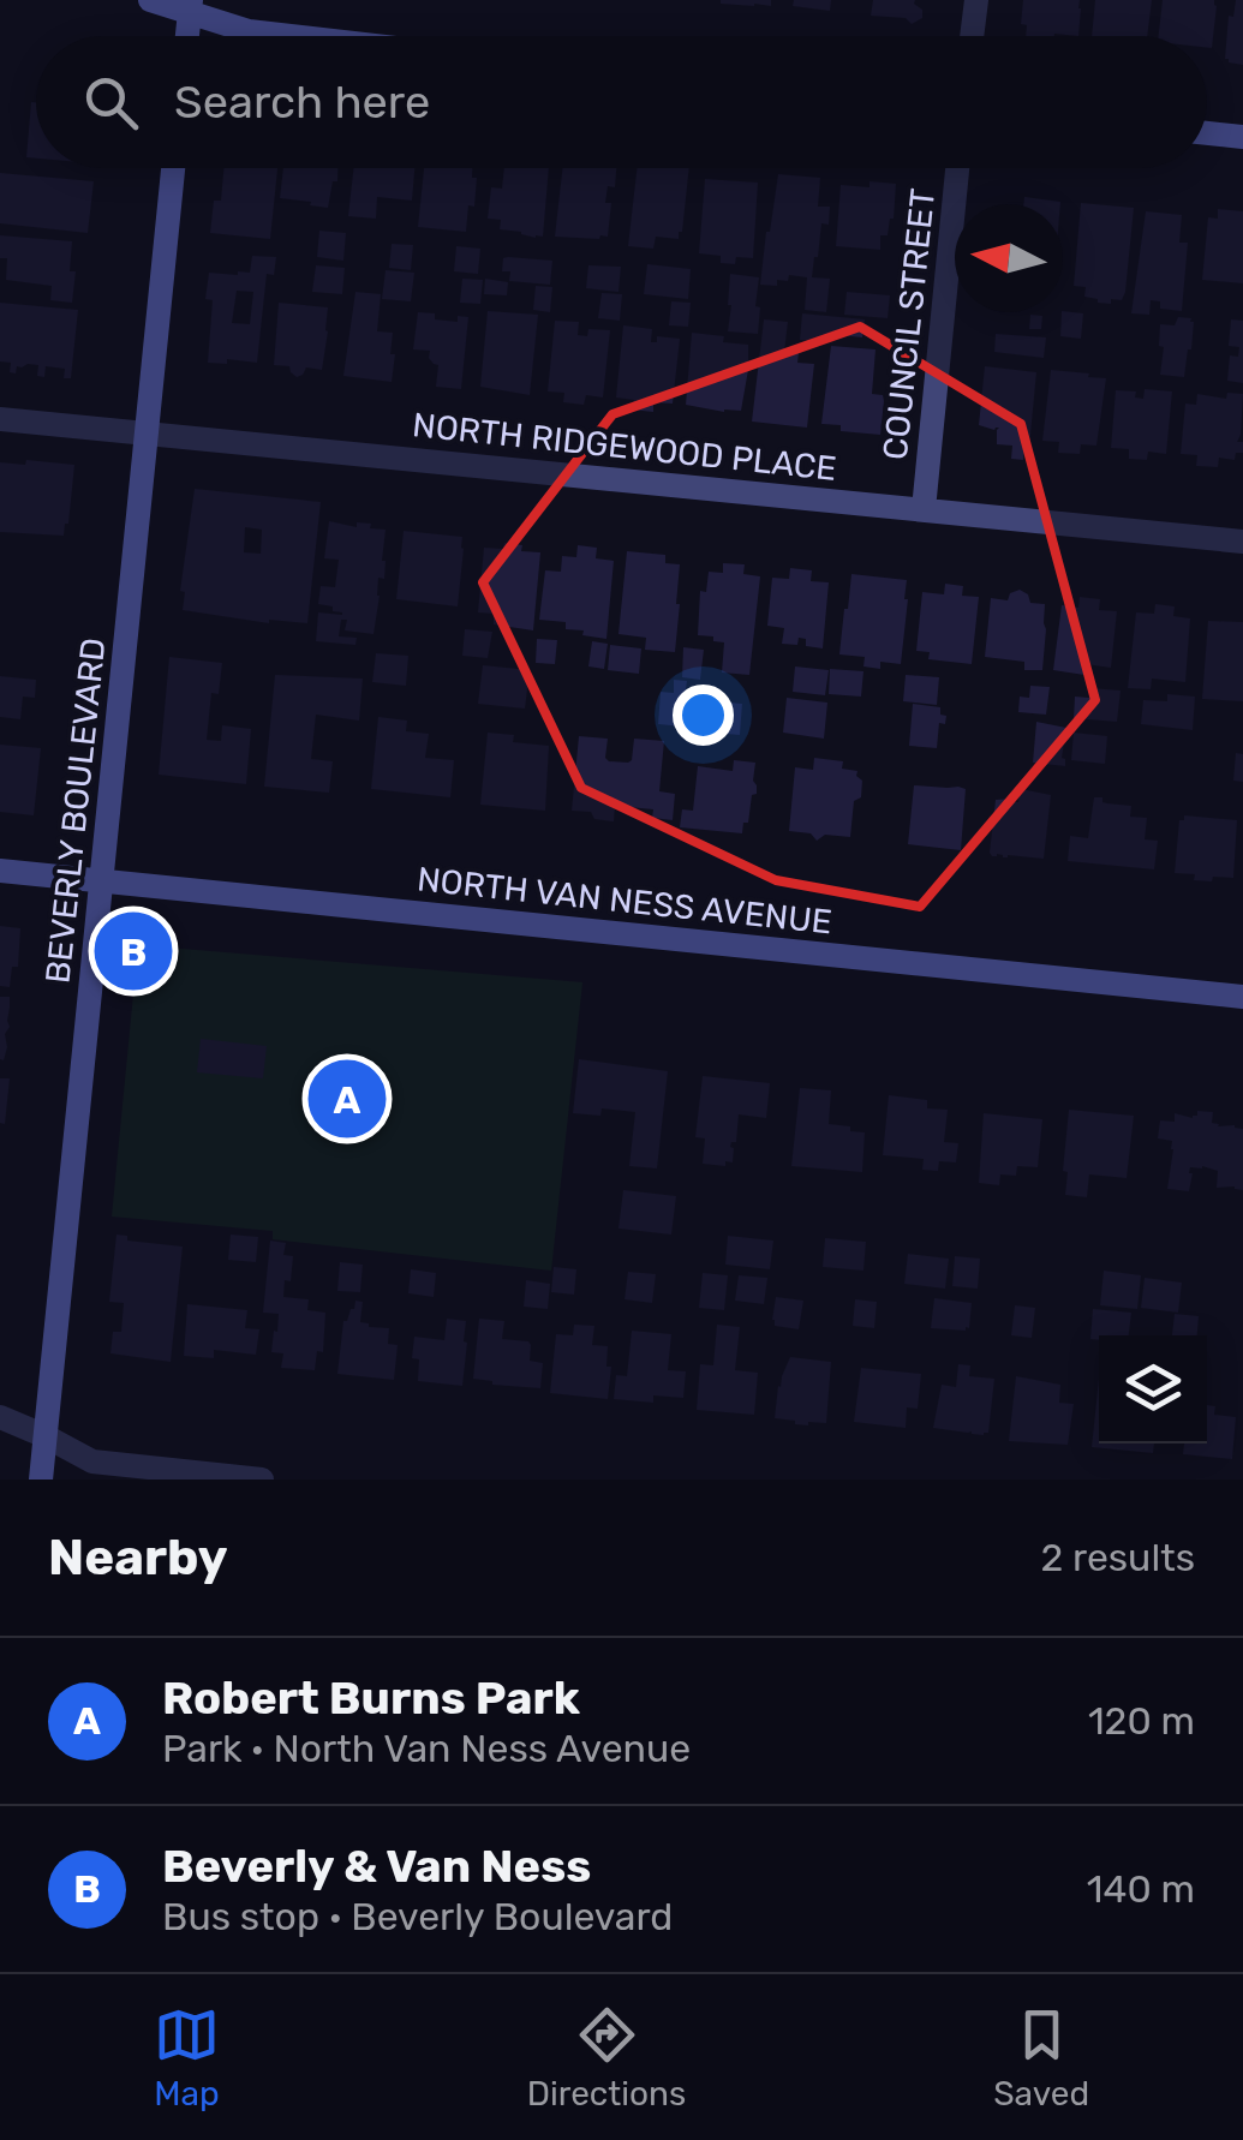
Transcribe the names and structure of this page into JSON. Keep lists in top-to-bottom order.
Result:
{
  "streets": {
    "main road": ["BEVERLY BOULEVARD", "NORTH VAN NESS AVENUE"],
    "street": ["COUNCIL STREET", "NORTH RIDGEWOOD PLACE"]
  },
  "crossings": [
    ["COUNCIL STREET", "NORTH RIDGEWOOD PLACE"],
    ["NORTH RIDGEWOOD PLACE", "BEVERLY BOULEVARD"],
    ["BEVERLY BOULEVARD", "NORTH VAN NESS AVENUE"]
  ],
  "north": "left",
  "page": {
    "search": "Search here",
    "pins": ["B", "A"],
    "heading": ["Nearby", "2 results"],
    "list": [
      {
        "mark": "A",
        "name": "Robert Burns Park",
        "note": "Park · North Van Ness Avenue",
        "value": "120 m"
      },
      {
        "mark": "B",
        "name": "Beverly & Van Ness",
        "note": "Bus stop · Beverly Boulevard",
        "value": "140 m"
      }
    ],
    "nav": ["Map", "Directions", "Saved"]
  }
}
